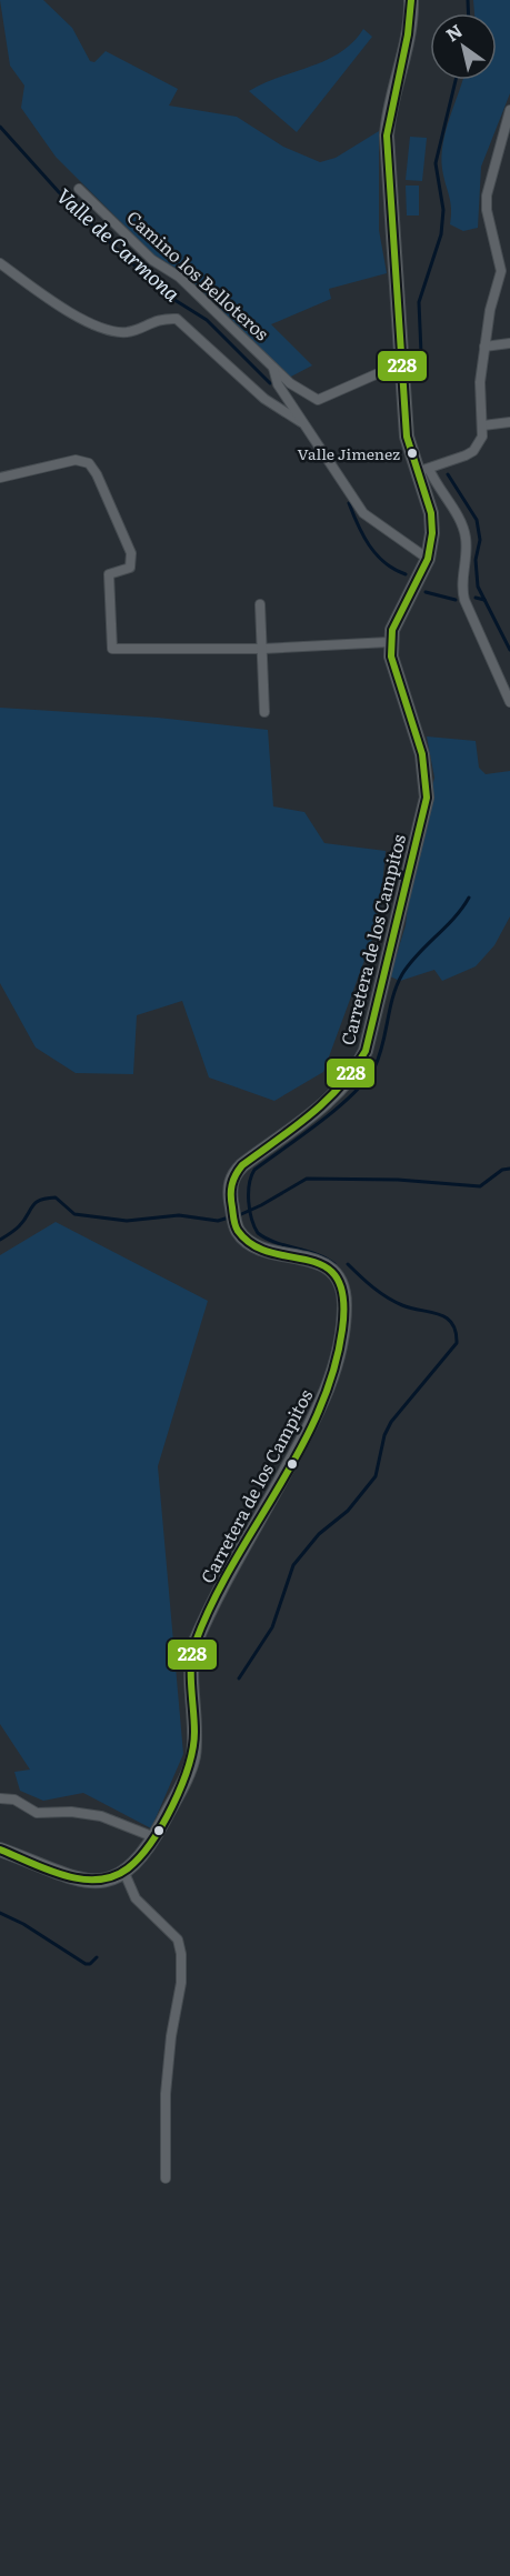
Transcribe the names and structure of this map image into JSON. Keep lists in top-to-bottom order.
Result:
{
  "streets": {
    "main road": ["Carretera de los Campitos"],
    "street": ["Camino los Belloteros"]
  },
  "water": ["Valle de Carmona"],
  "places": ["Valle Jimenez"],
  "lines": ["transit line 228"],
  "north": "top left"
}
